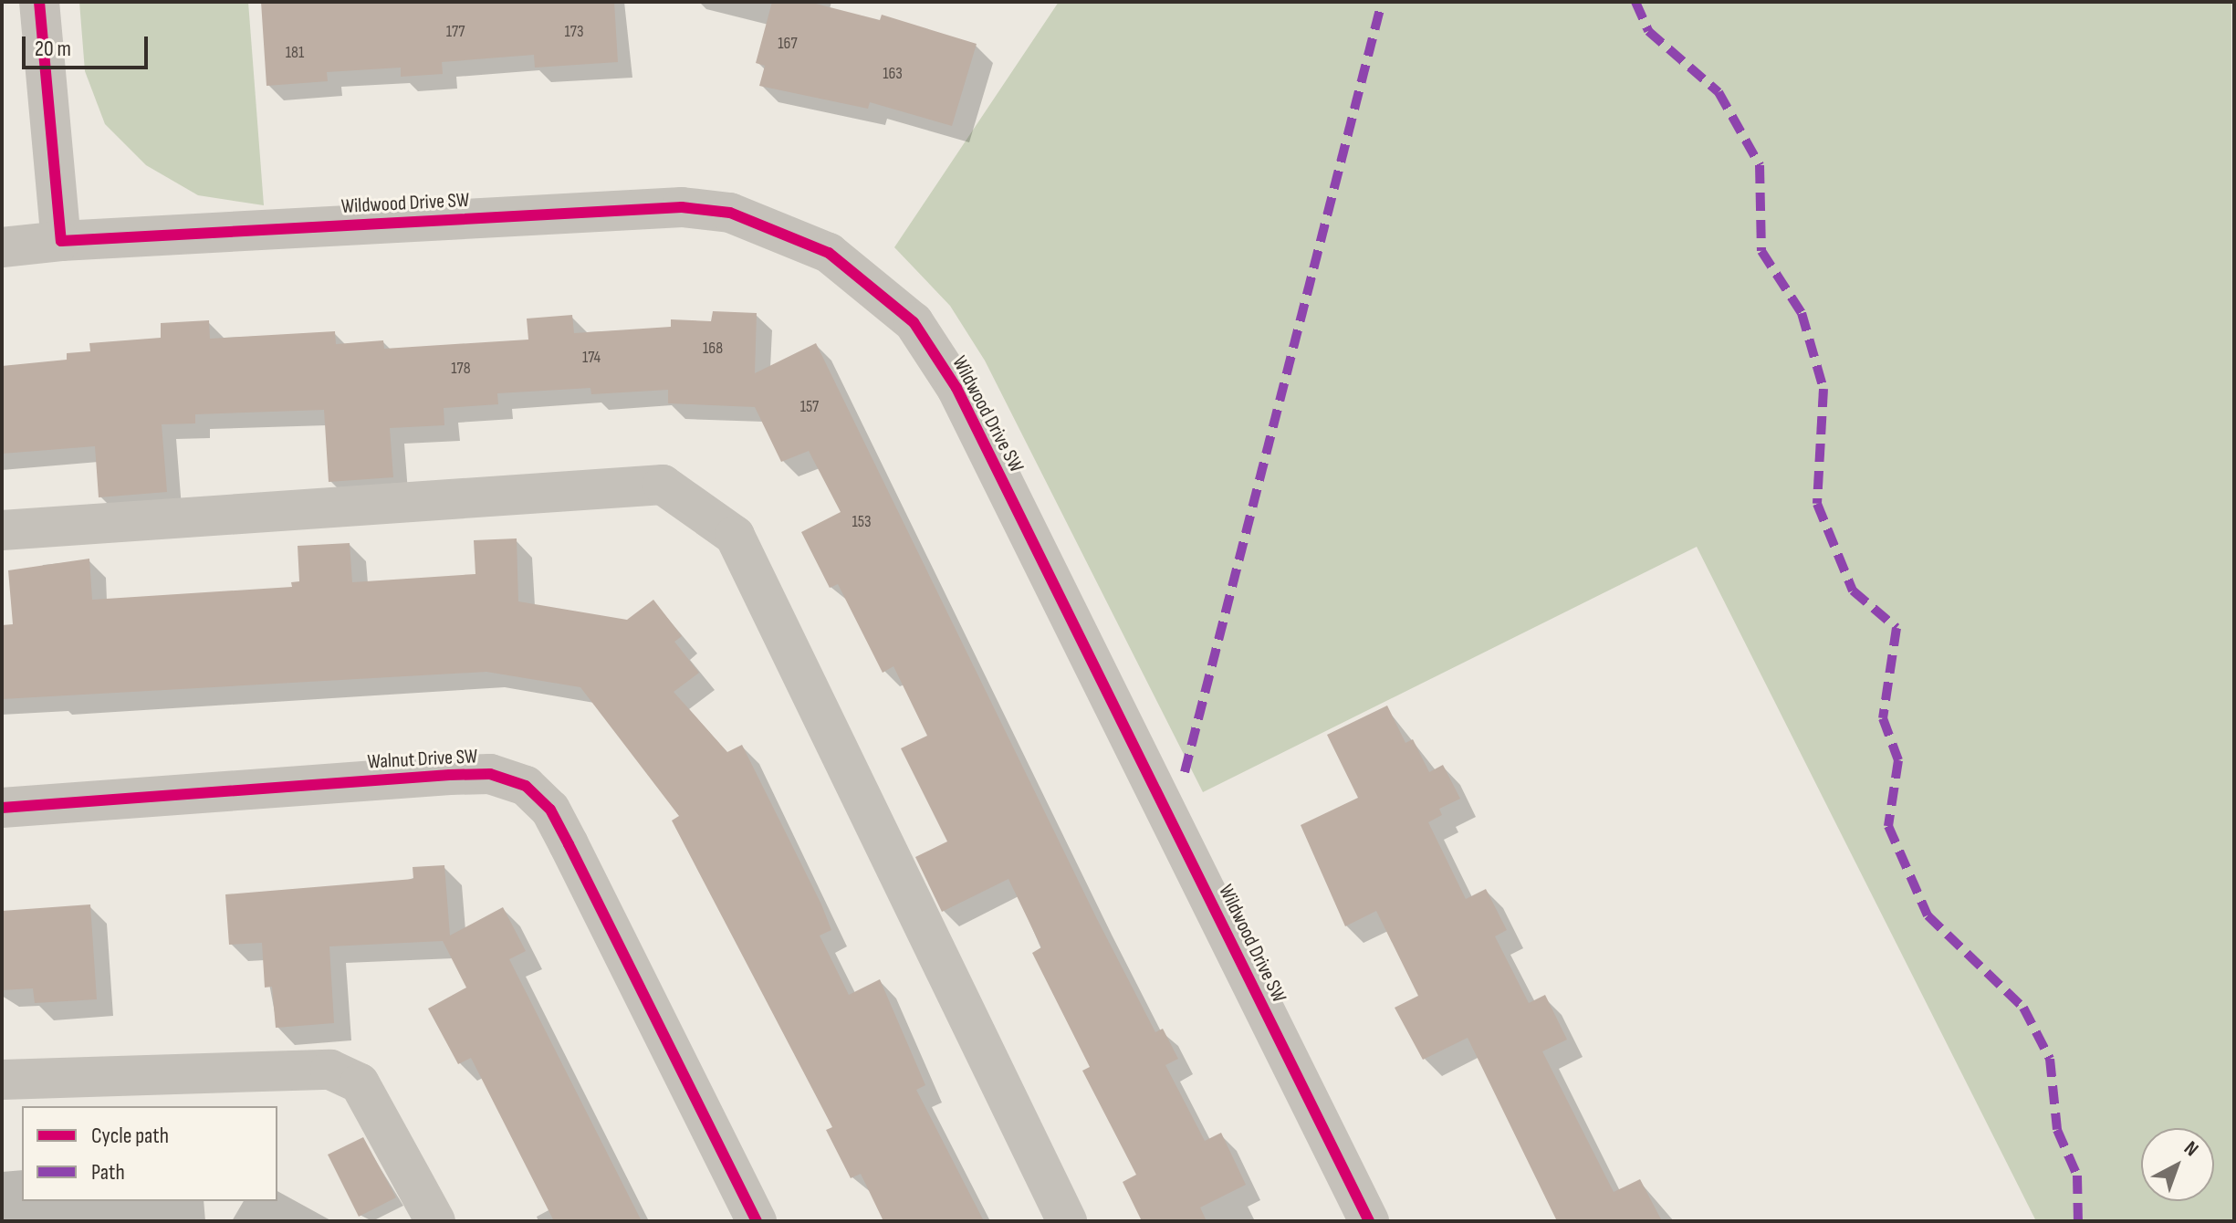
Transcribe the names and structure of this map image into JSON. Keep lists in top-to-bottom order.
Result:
{
  "streets": {
    "street": ["Wildwood Drive SW", "Walnut Drive SW"]
  },
  "house_numbers": [
    "177",
    "173",
    "167",
    "181",
    "163",
    "168",
    "174",
    "178",
    "157",
    "153"
  ],
  "legend": ["Cycle path", "Path"],
  "scale_bar": "20 m",
  "north": "top right"
}
